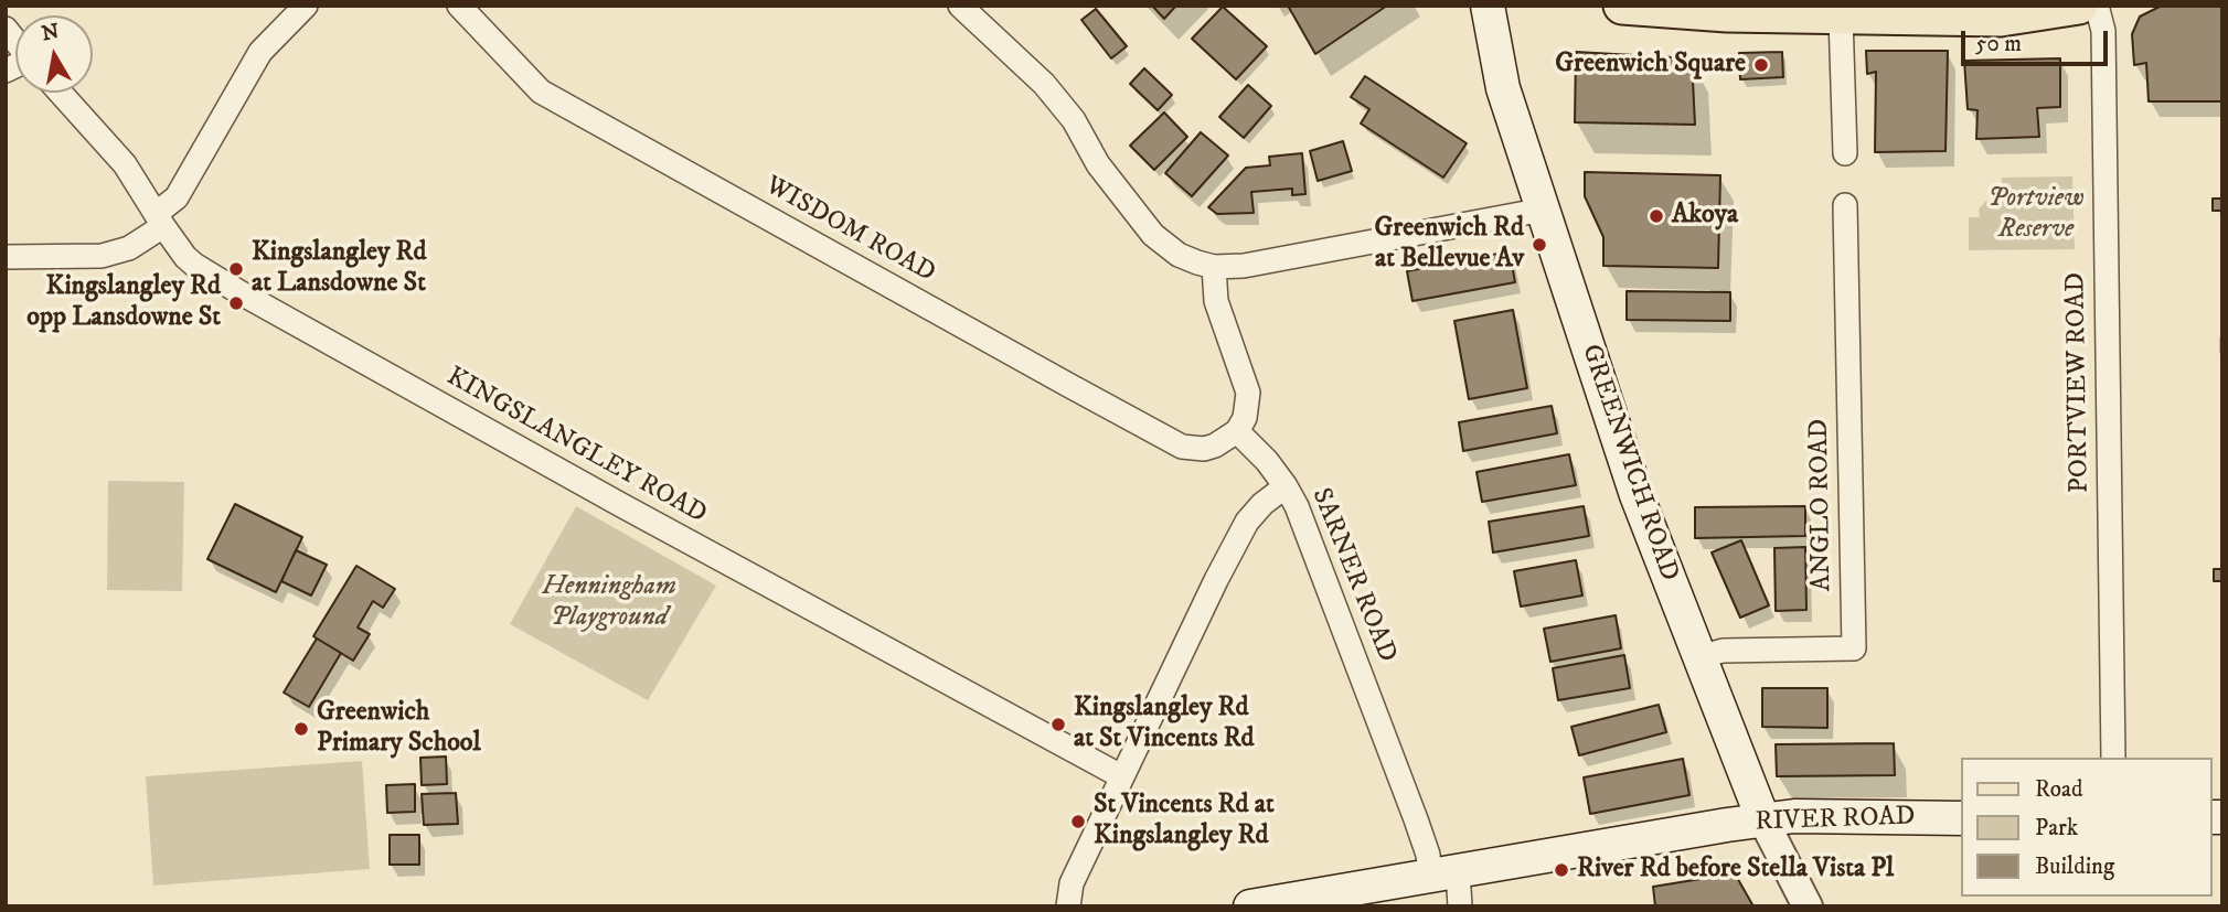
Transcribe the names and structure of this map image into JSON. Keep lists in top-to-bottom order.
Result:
{
  "streets": {
    "main road": ["GREENWICH ROAD", "RIVER ROAD"],
    "street": [
      "WISDOM ROAD",
      "PORTVIEW ROAD",
      "KINGSLANGLEY ROAD",
      "ANGLO ROAD",
      "SARNER ROAD"
    ]
  },
  "crossings": [
    ["WISDOM ROAD", "SARNER ROAD"],
    ["GREENWICH ROAD", "ANGLO ROAD"],
    ["GREENWICH ROAD", "RIVER ROAD"],
    ["SARNER ROAD", "RIVER ROAD"]
  ],
  "parks": ["Portview Reserve", "Henningham Playground"],
  "places": [
    "Greenwich Square",
    "Akoya",
    "Greenwich Rd at Bellevue Av",
    "Kingslangley Rd at Lansdowne St",
    "Kingslangley Rd opp Lansdowne St",
    "Kingslangley Rd at St Vincents Rd",
    "Greenwich Primary School",
    "St Vincents Rd at Kingslangley Rd",
    "River Rd before Stella Vista Pl"
  ],
  "legend": ["Road", "Park", "Building"],
  "scale_bar": "50 m",
  "north": "top"
}
